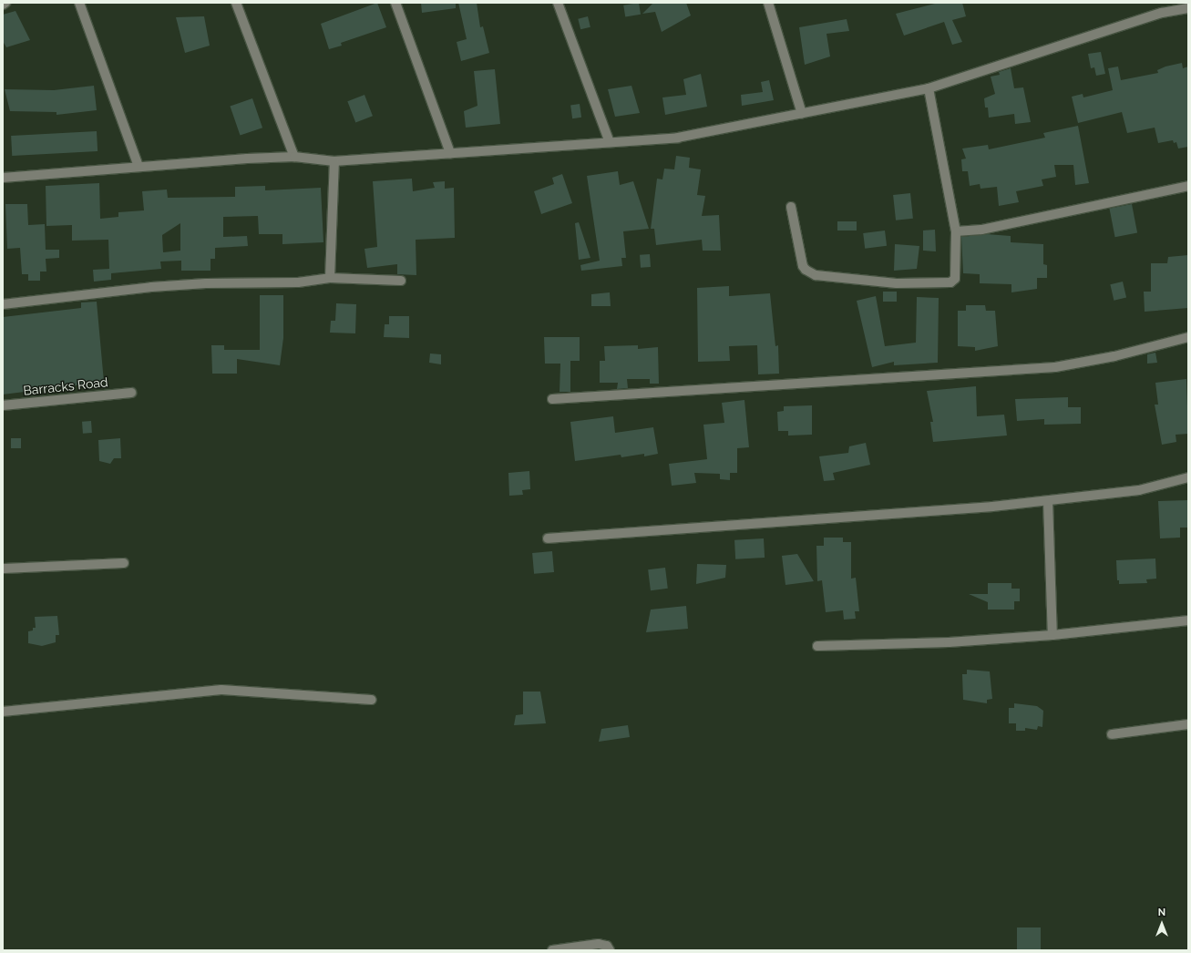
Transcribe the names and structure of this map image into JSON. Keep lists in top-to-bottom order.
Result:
{
  "streets": {
    "street": ["Barracks Road"]
  },
  "north": "top"
}
